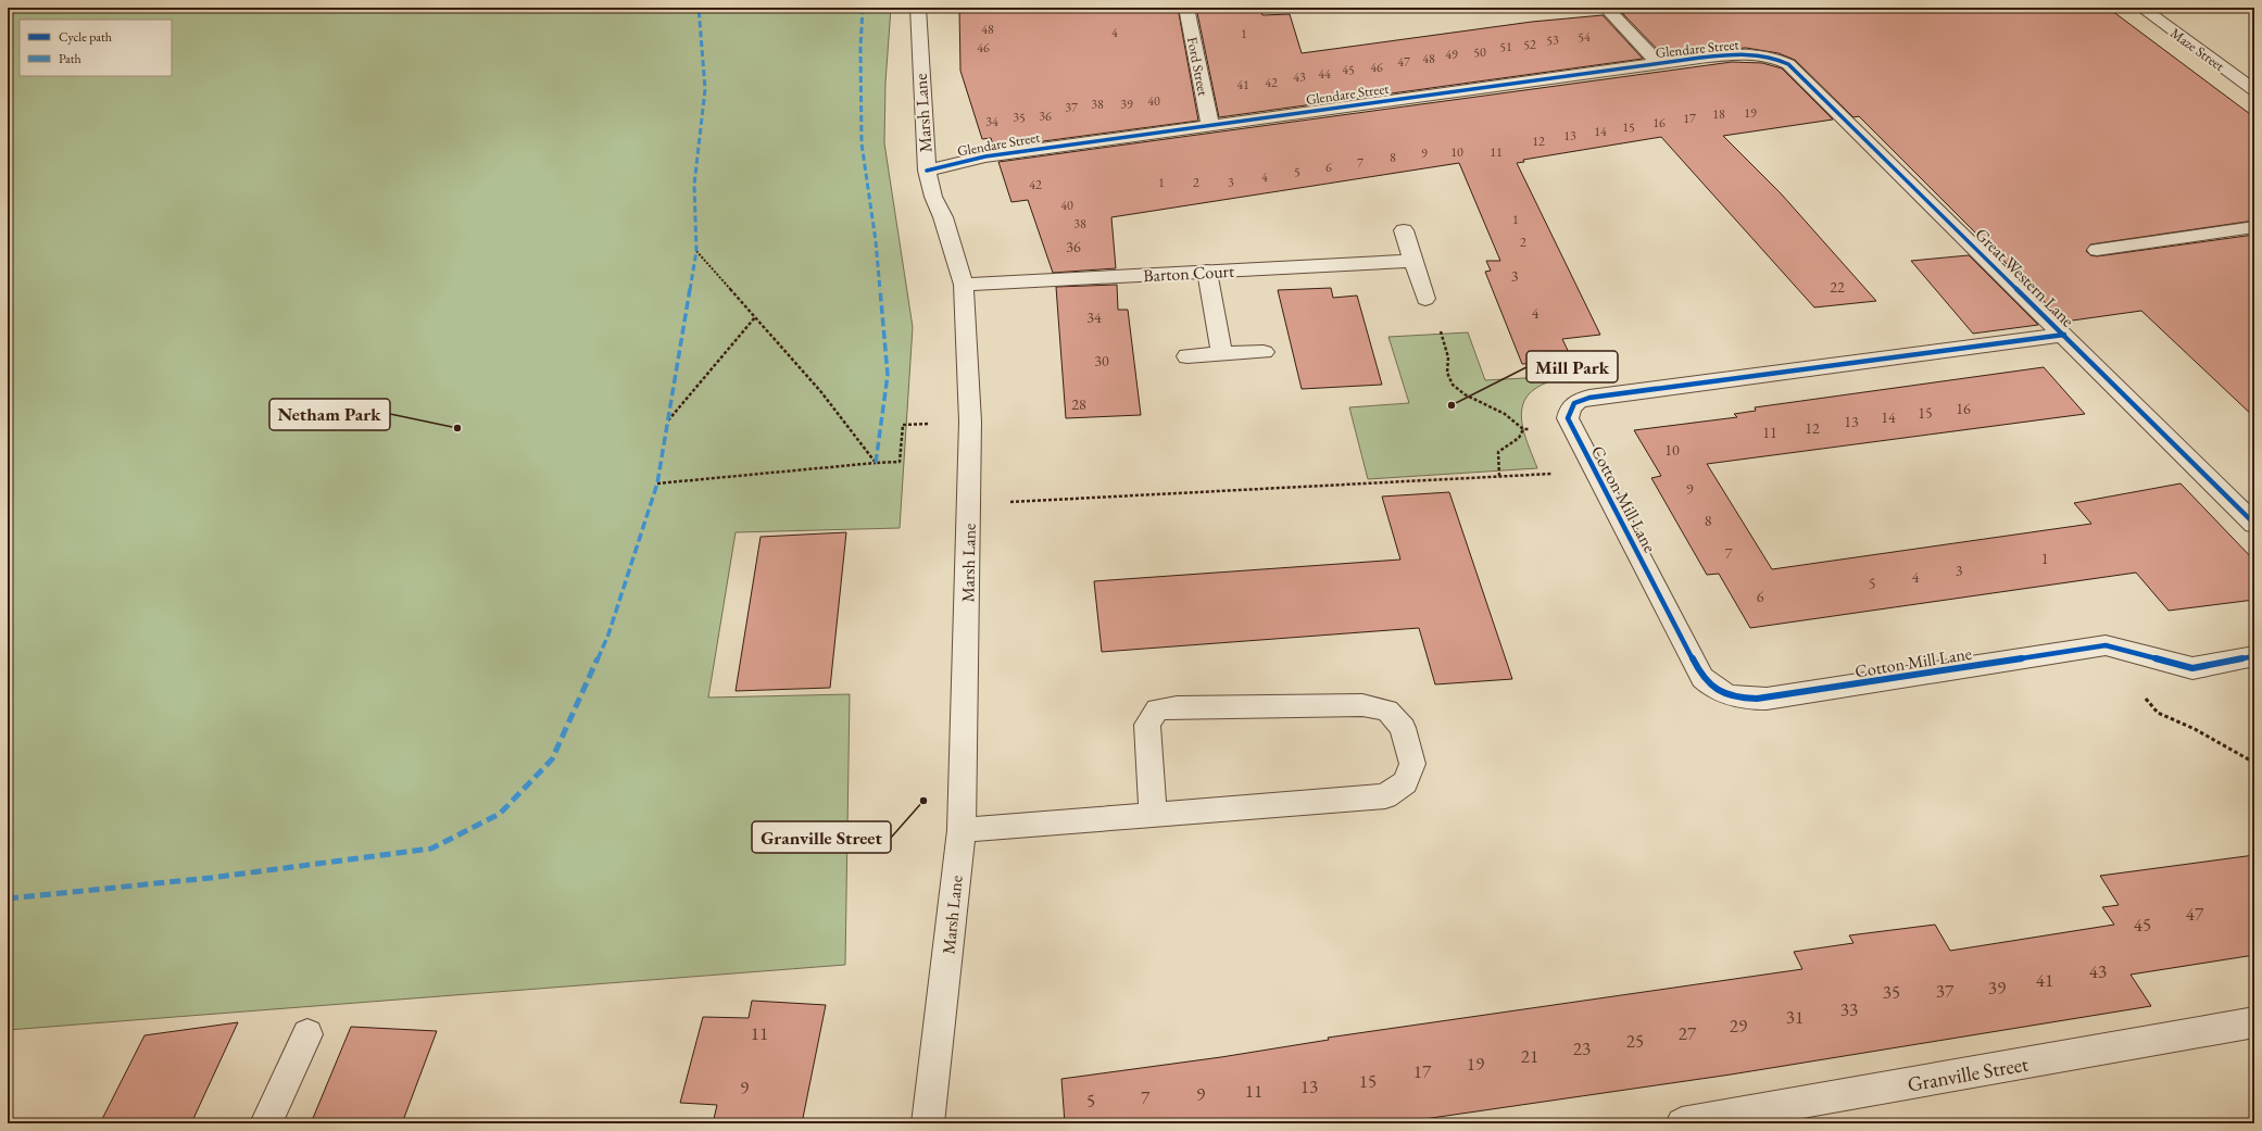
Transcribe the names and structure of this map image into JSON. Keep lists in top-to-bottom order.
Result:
{
  "streets": {
    "street": [
      "Glendare Street",
      "Maze Street",
      "Ford Street",
      "Marsh Lane",
      "Barton Court",
      "Great Western Lane",
      "Cotton Mill Lane",
      "Granville Street"
    ]
  },
  "crossings": [
    ["Glendare Street", "Ford Street"],
    ["Glendare Street", "Marsh Lane"],
    ["Glendare Street", "Great Western Lane"],
    ["Marsh Lane", "Barton Court"],
    ["Great Western Lane", "Cotton Mill Lane"]
  ],
  "places": ["Mill Park", "Netham Park", "Granville Street"],
  "house_numbers": [
    "48",
    "4",
    "1",
    "54",
    "53",
    "52",
    "51",
    "46",
    "50",
    "49",
    "48",
    "47",
    "46",
    "45",
    "44",
    "43",
    "42",
    "41",
    "40",
    "38",
    "39",
    "37",
    "19",
    "18",
    "36",
    "35",
    "17",
    "34",
    "16",
    "15",
    "14",
    "13",
    "12",
    "10",
    "11",
    "9",
    "8",
    "7",
    "6",
    "5",
    "4",
    "1",
    "2",
    "3",
    "42",
    "40",
    "1",
    "38",
    "2",
    "36",
    "3",
    "22",
    "4",
    "34",
    "30",
    "28",
    "16",
    "15",
    "14",
    "13",
    "12",
    "11",
    "10",
    "9",
    "8",
    "7",
    "1",
    "3",
    "4",
    "5",
    "6",
    "47",
    "45",
    "43",
    "41",
    "39",
    "37",
    "35",
    "33",
    "31",
    "29",
    "11",
    "27",
    "25",
    "23",
    "21",
    "19",
    "17",
    "15",
    "13",
    "9",
    "11",
    "9",
    "7",
    "5"
  ],
  "legend": ["Cycle path", "Path"]
}
